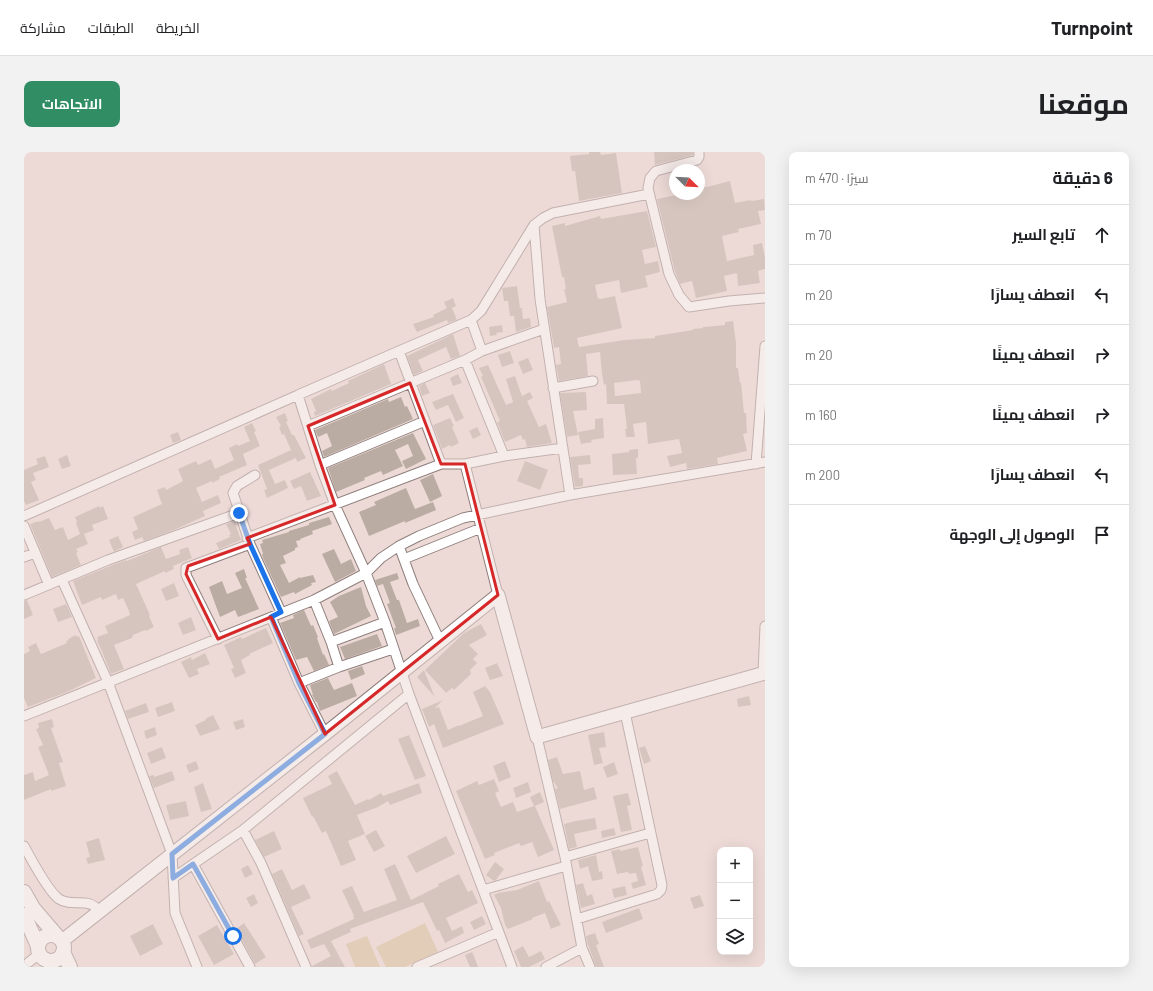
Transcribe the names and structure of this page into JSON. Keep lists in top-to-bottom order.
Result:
{
  "north": "bottom right",
  "page": {
    "header": "Turnpoint",
    "nav": ["الخريطة", "الطبقات", "مشاركة"],
    "title": "موقعنا",
    "buttons": "الاتجاهات",
    "heading": ["6 دقيقة", "سيرًا · 470 m"],
    "list": [
      ["تابع السير", "70 m"],
      ["انعطف يسارًا", "20 m"],
      ["انعطف يمينًا", "20 m"],
      ["انعطف يمينًا", "160 m"],
      ["انعطف يسارًا", "200 m"],
      "الوصول إلى الوجهة"
    ],
    "map_buttons": ["+", "−"]
  }
}
